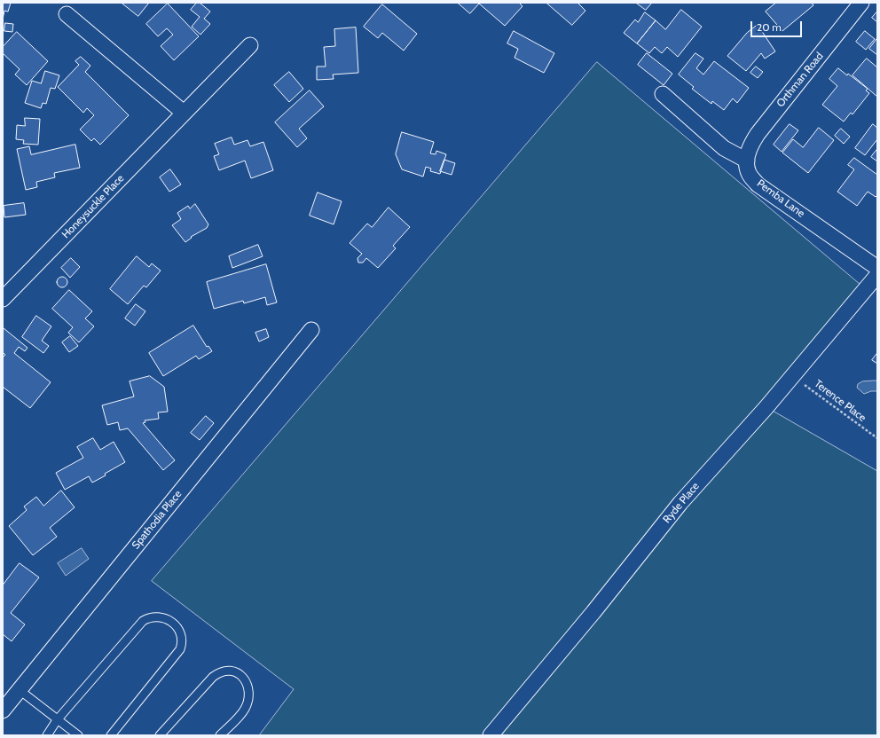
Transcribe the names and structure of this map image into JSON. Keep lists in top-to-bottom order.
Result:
{
  "streets": {
    "street": [
      "Orthman Road",
      "Pemba Lane",
      "Honeysuckle Place",
      "Ryde Place",
      "Spathodia Place"
    ],
    "path": ["Terence Place"]
  },
  "crossings": [
    ["Orthman Road", "Pemba Lane"],
    ["Terence Place", "Ryde Place"]
  ],
  "scale_bar": "20 m"
}
